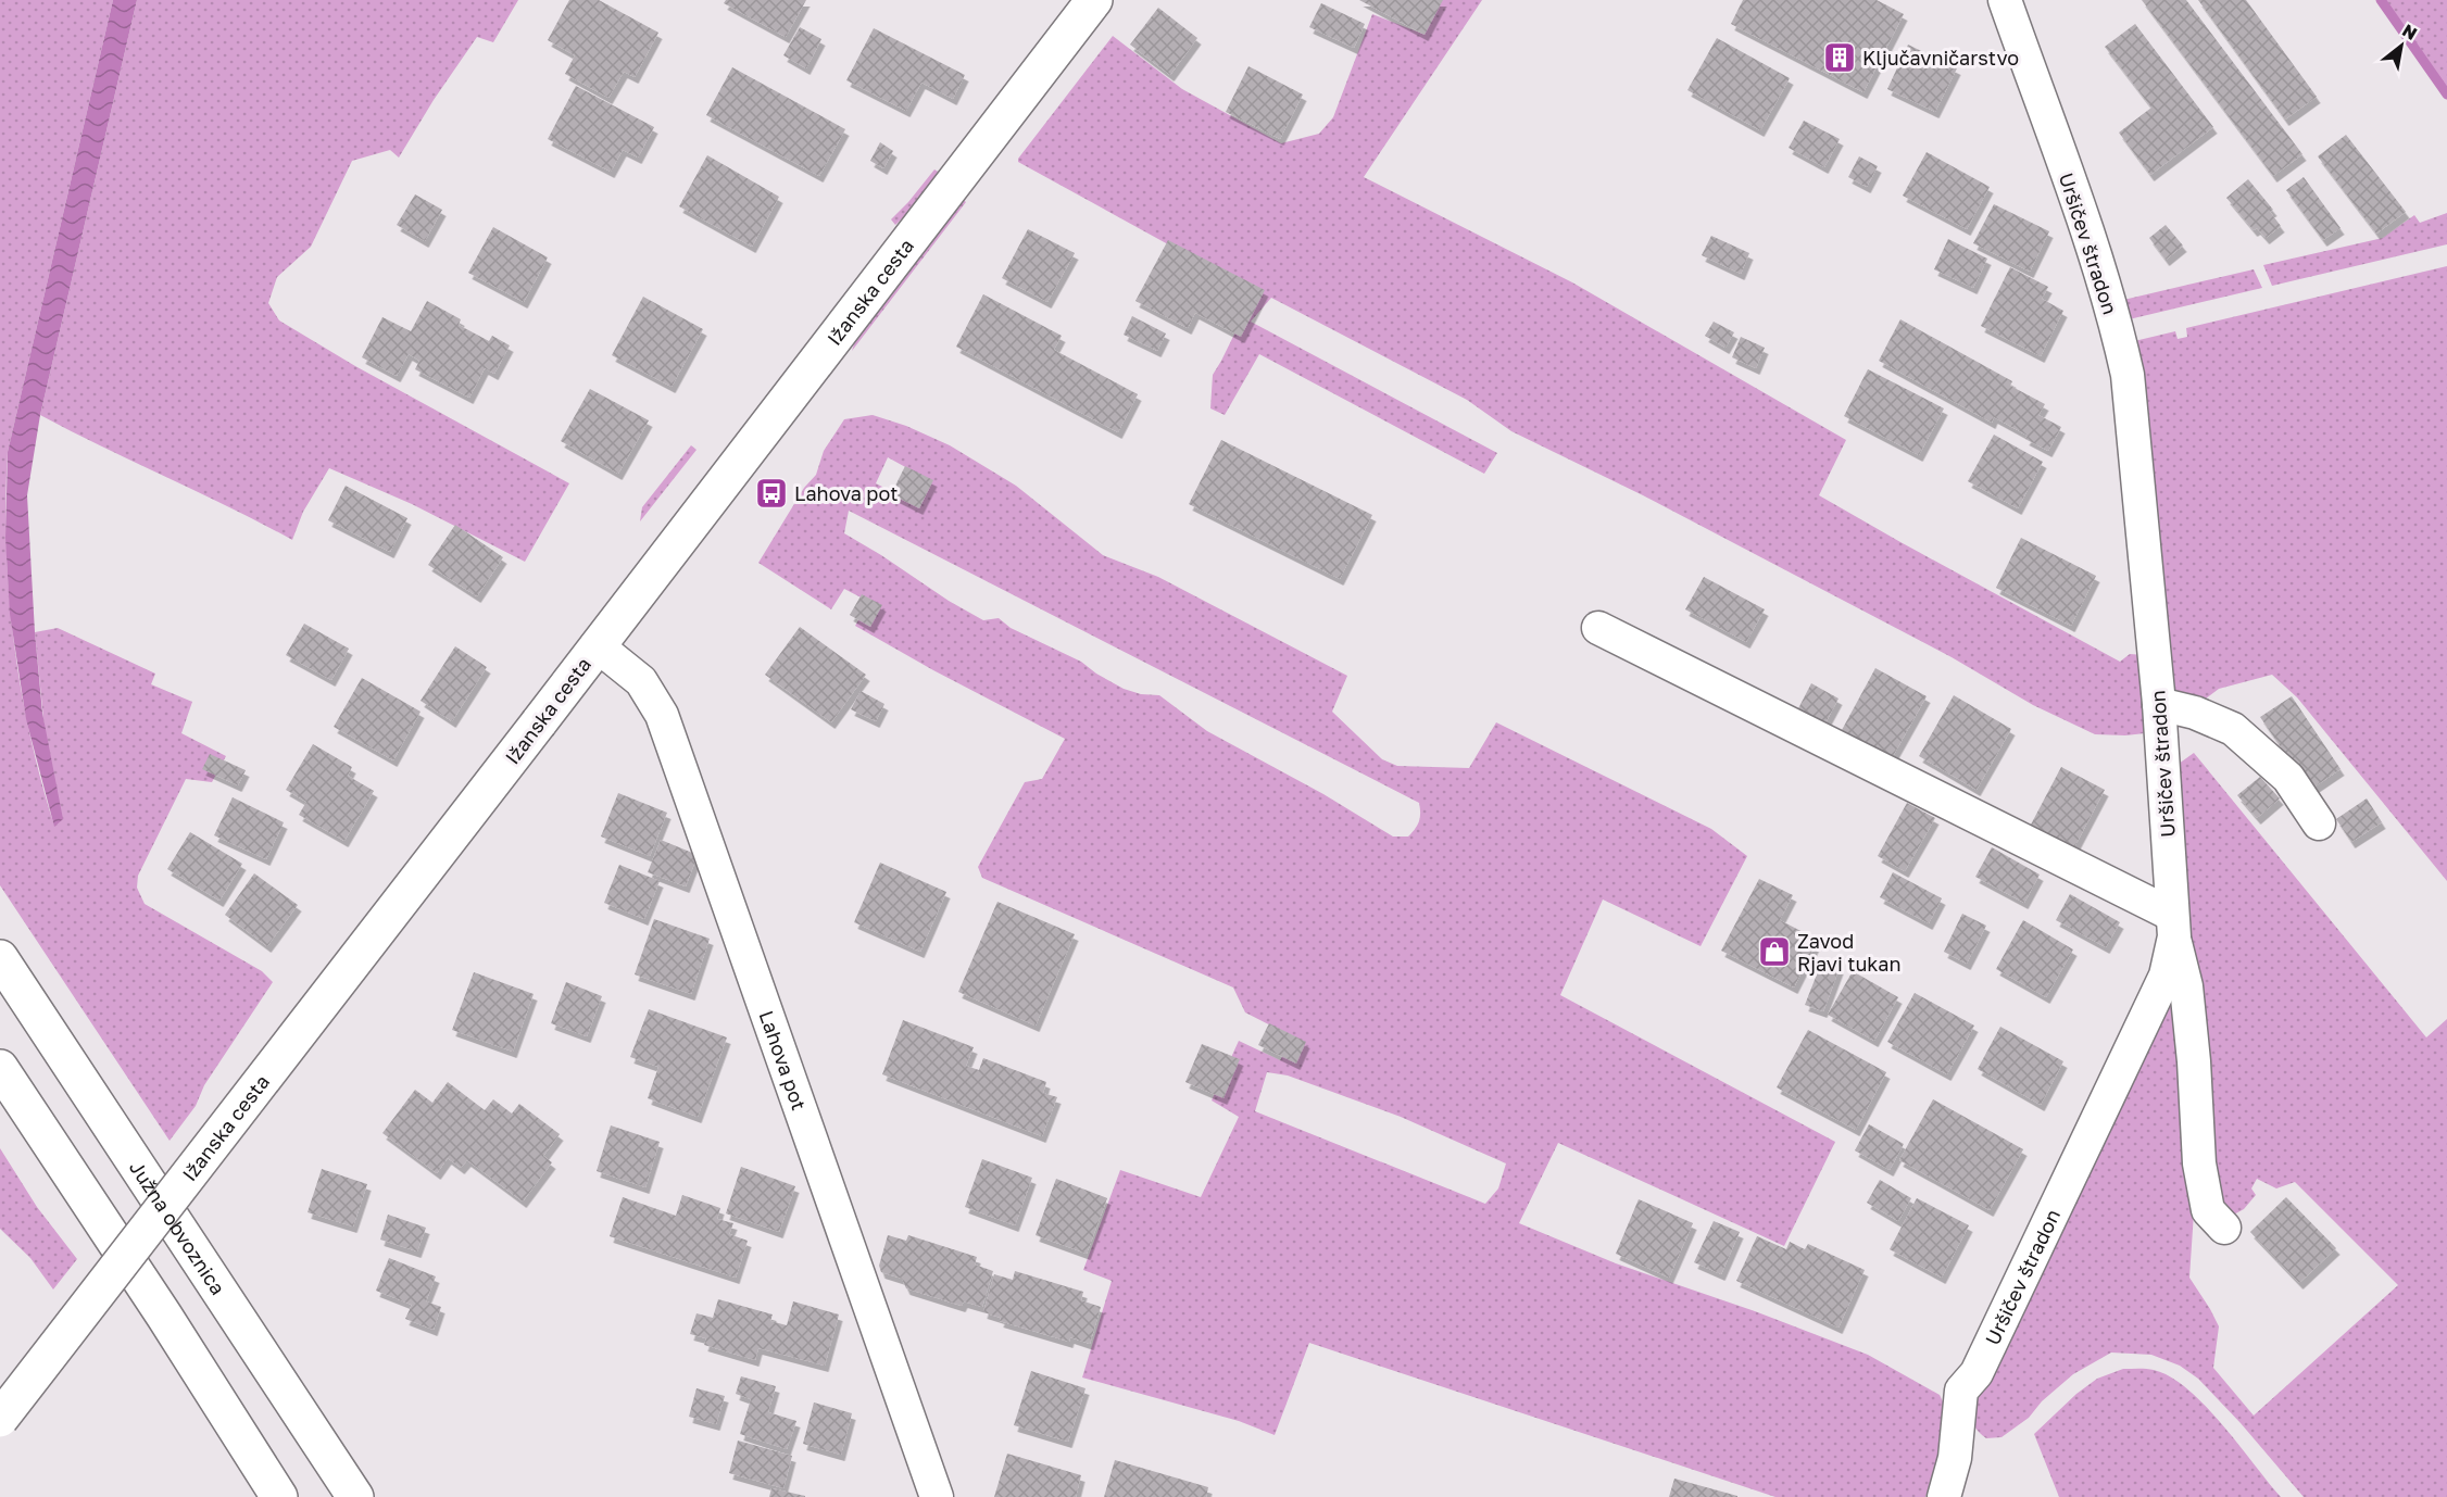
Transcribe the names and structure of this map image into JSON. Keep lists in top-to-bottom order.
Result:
{
  "streets": {
    "main road": ["Ižanska cesta", "Južna obvoznica"],
    "street": ["Uršičev štradon", "Lahova pot"]
  },
  "crossings": [
    ["Ižanska cesta", "Lahova pot"]
  ],
  "places": {
    "building": ["Ključavničarstvo"],
    "bus stop": ["Lahova pot"],
    "shop": ["Zavod Rjavi tukan"]
  },
  "north": "top right"
}
